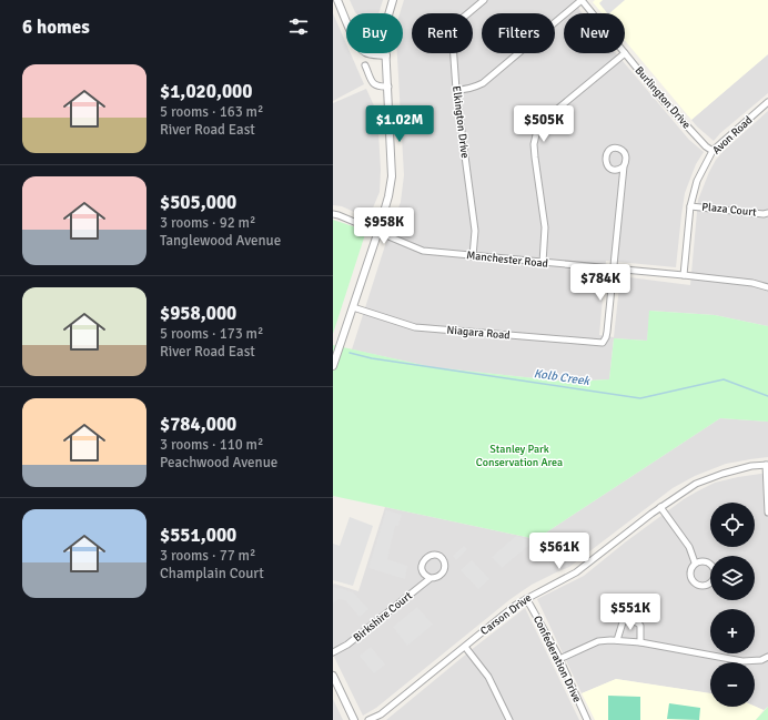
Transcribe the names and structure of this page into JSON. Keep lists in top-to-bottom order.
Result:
{
  "streets": {
    "street": [
      "Burlington Drive",
      "Elkington Drive",
      "Avon Road",
      "Plaza Court",
      "Manchester Road",
      "Niagara Road",
      "Carson Drive",
      "Birkshire Court",
      "Confederation Drive"
    ]
  },
  "crossings": [
    ["Burlington Drive", "Avon Road"],
    ["Elkington Drive", "Manchester Road"],
    ["Avon Road", "Plaza Court"],
    ["Avon Road", "Manchester Road"],
    ["Manchester Road", "Niagara Road"],
    ["Carson Drive", "Confederation Drive"]
  ],
  "water": ["Kolb Creek"],
  "parks": ["Stanley Park Conservation Area"],
  "page": {
    "heading": "6 homes",
    "chip": [
      "Buy",
      "Rent",
      "Filters",
      "New"
    ],
    "list": [
      {
        "name": "$1,020,000",
        "note": "5 rooms · 163 m² · River Road East"
      },
      {
        "name": "$505,000",
        "note": "3 rooms · 92 m² · Tanglewood Avenue"
      },
      {
        "name": "$958,000",
        "note": "5 rooms · 173 m² · River Road East"
      },
      {
        "name": "$784,000",
        "note": "3 rooms · 110 m² · Peachwood Avenue"
      },
      {
        "name": "$551,000",
        "note": "3 rooms · 77 m² · Champlain Court"
      }
    ],
    "price": [
      "$1.02M",
      "$505K",
      "$958K",
      "$784K",
      "$561K",
      "$551K"
    ],
    "map_buttons": ["+", "−"]
  }
}
